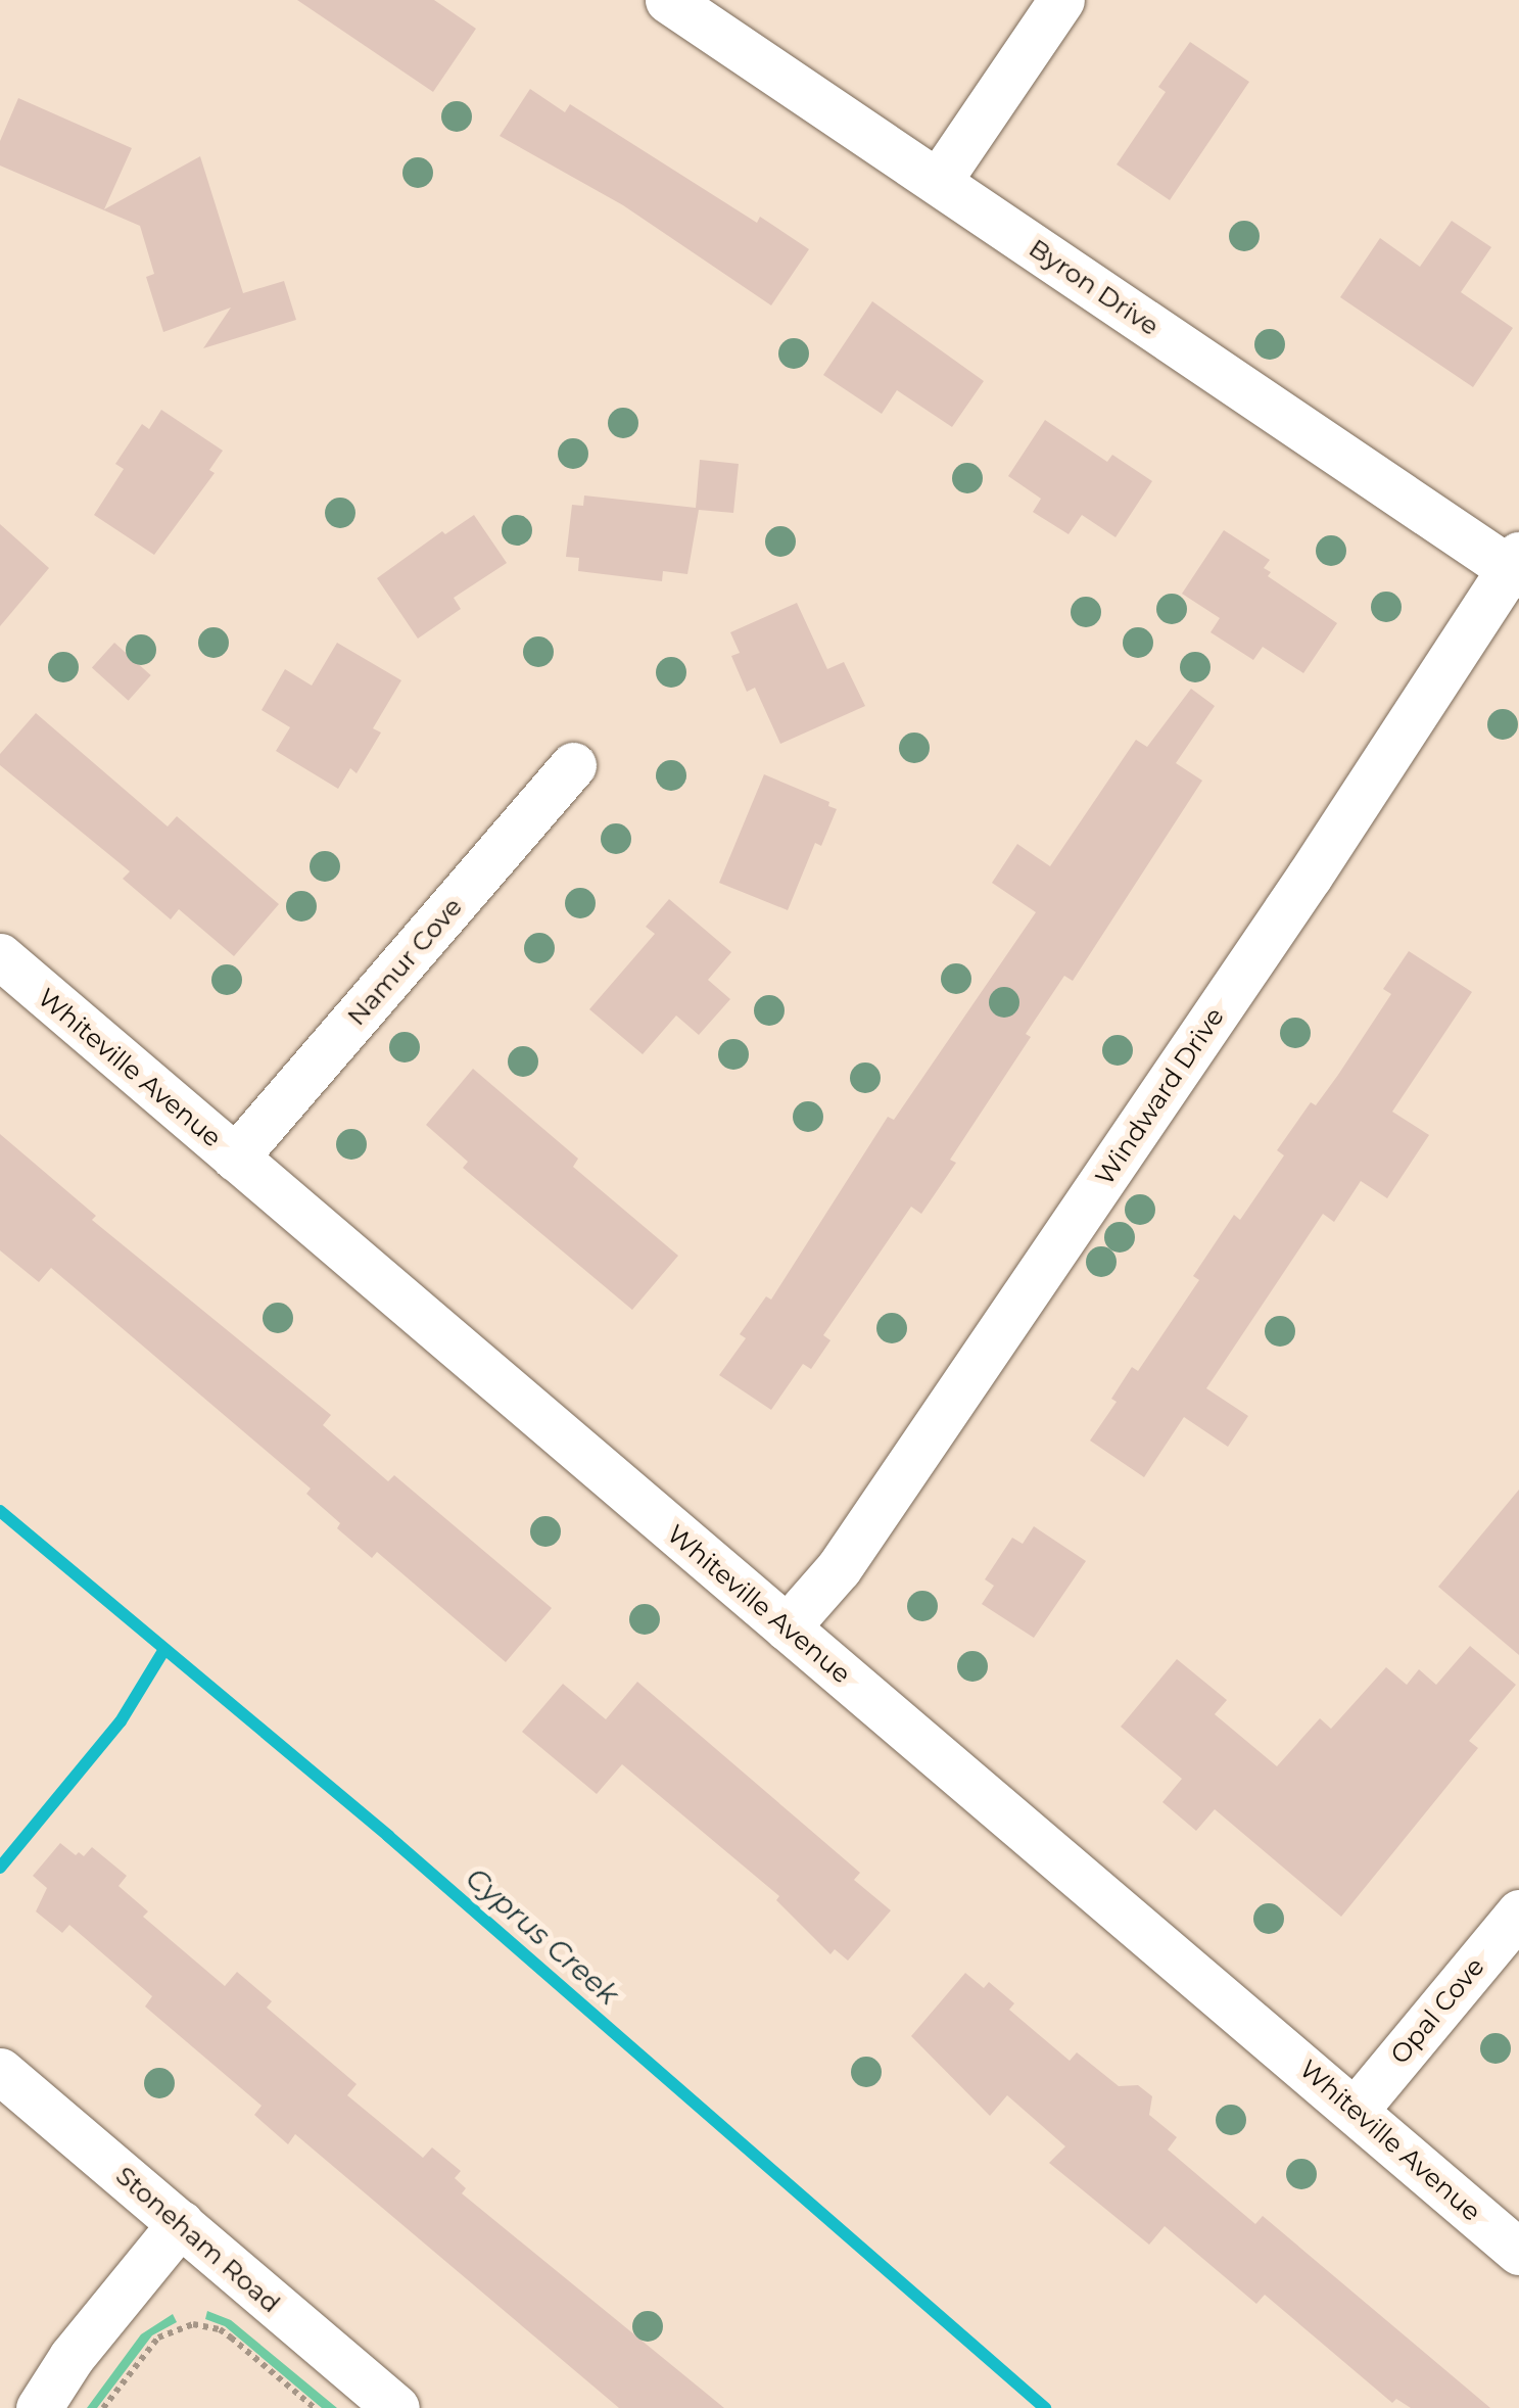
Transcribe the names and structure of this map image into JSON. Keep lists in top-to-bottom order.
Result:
{
  "streets": {
    "street": [
      "Byron Drive",
      "Namur Cove",
      "Whiteville Avenue",
      "Windward Drive",
      "Opal Cove",
      "Stoneham Road"
    ]
  },
  "crossings": [
    ["Byron Drive", "Windward Drive"],
    ["Namur Cove", "Whiteville Avenue"],
    ["Whiteville Avenue", "Windward Drive"],
    ["Whiteville Avenue", "Opal Cove"]
  ],
  "water": ["Cyprus Creek"]
}
